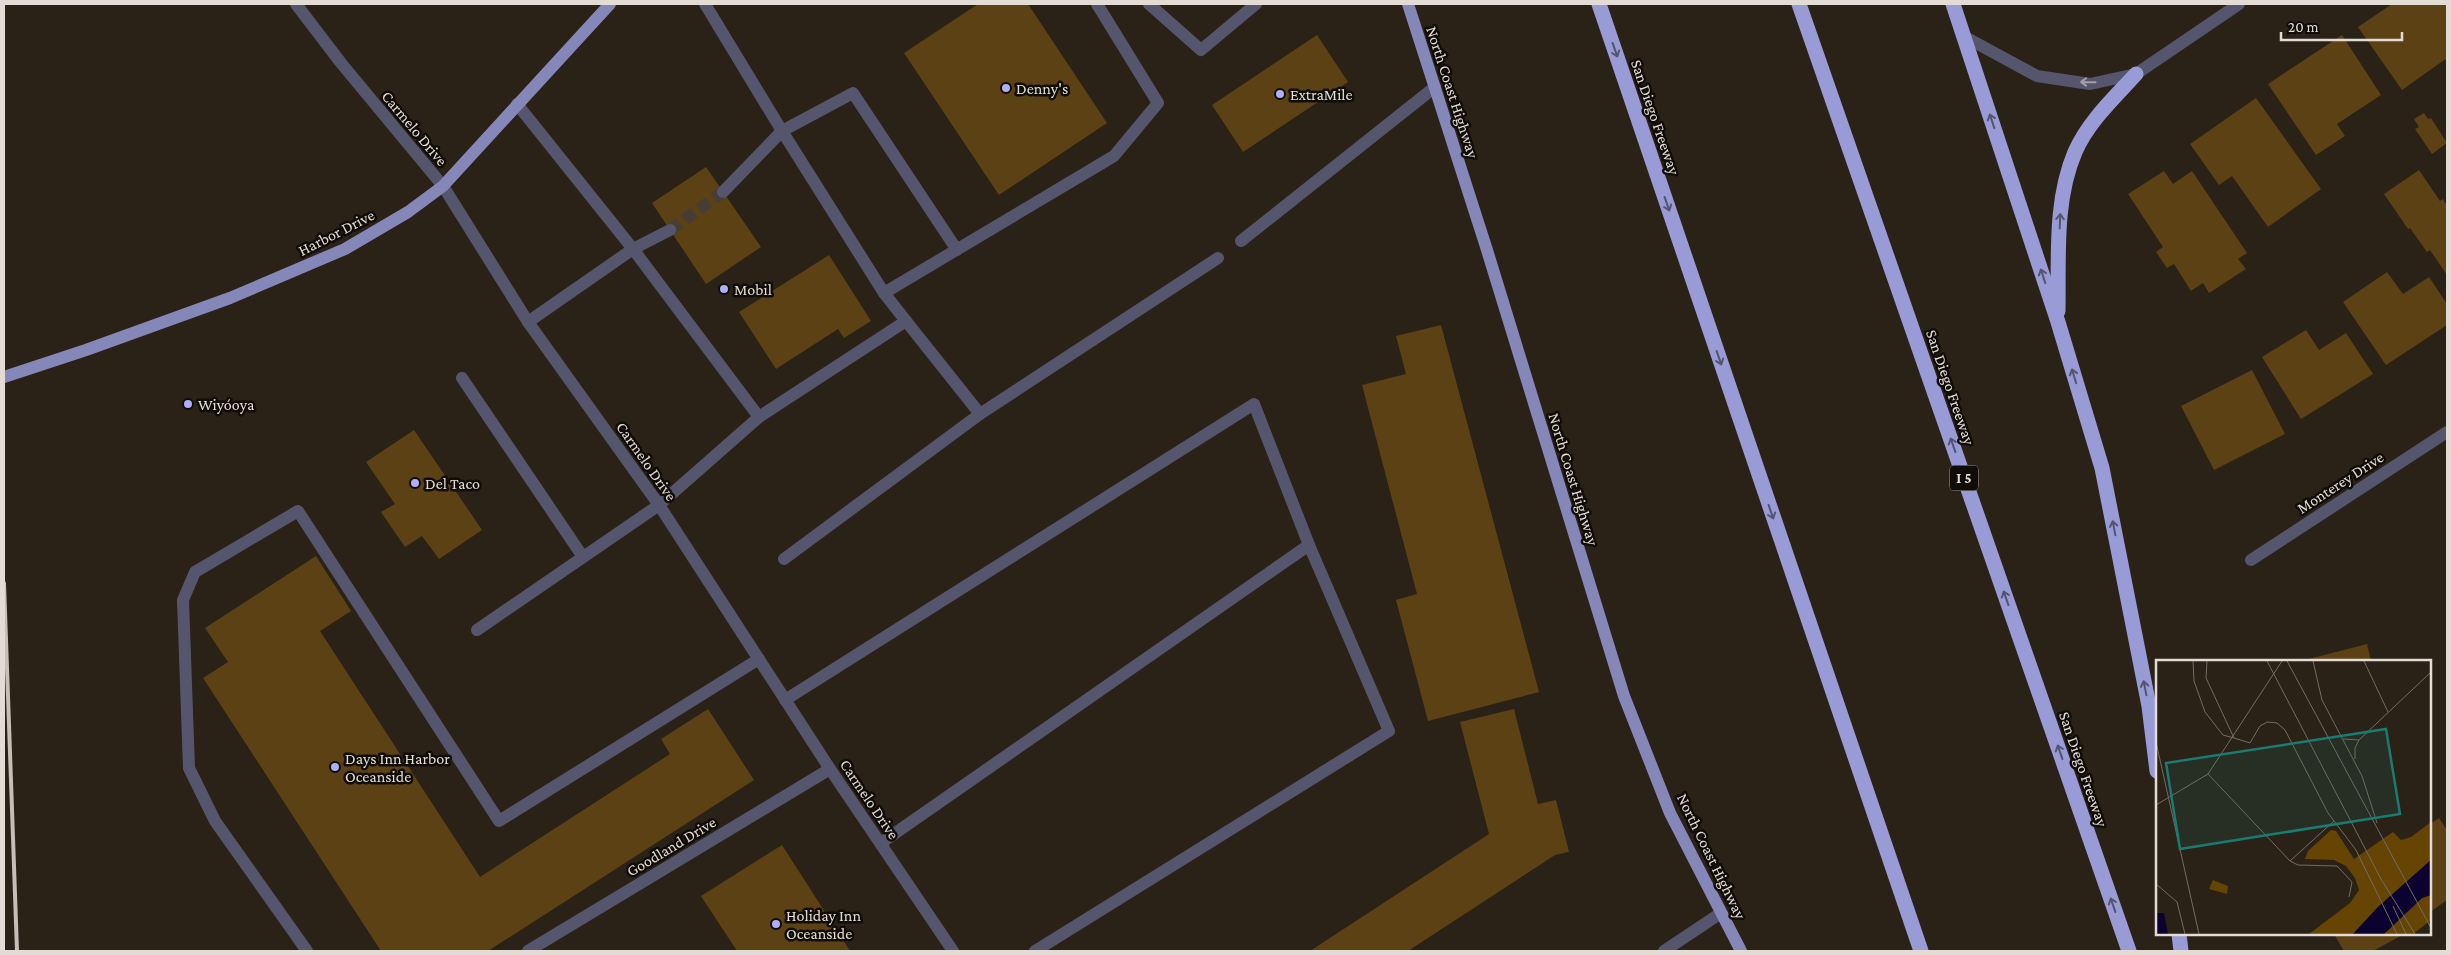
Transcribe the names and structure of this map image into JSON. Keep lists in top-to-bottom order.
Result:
{
  "streets": {
    "highway": ["San Diego Freeway", "I 5"],
    "main road": ["North Coast Highway", "Harbor Drive"],
    "street": ["Carmelo Drive", "Monterey Drive", "Goodland Drive"]
  },
  "crossings": [
    ["Carmelo Drive", "Harbor Drive"],
    ["Carmelo Drive", "Goodland Drive"]
  ],
  "places": [
    "Denny's",
    "ExtraMile",
    "Mobil",
    "Wiyóoya",
    "Del Taco",
    "Days Inn Harbor Oceanside",
    "Holiday Inn Oceanside"
  ],
  "scale_bar": "20 m"
}
